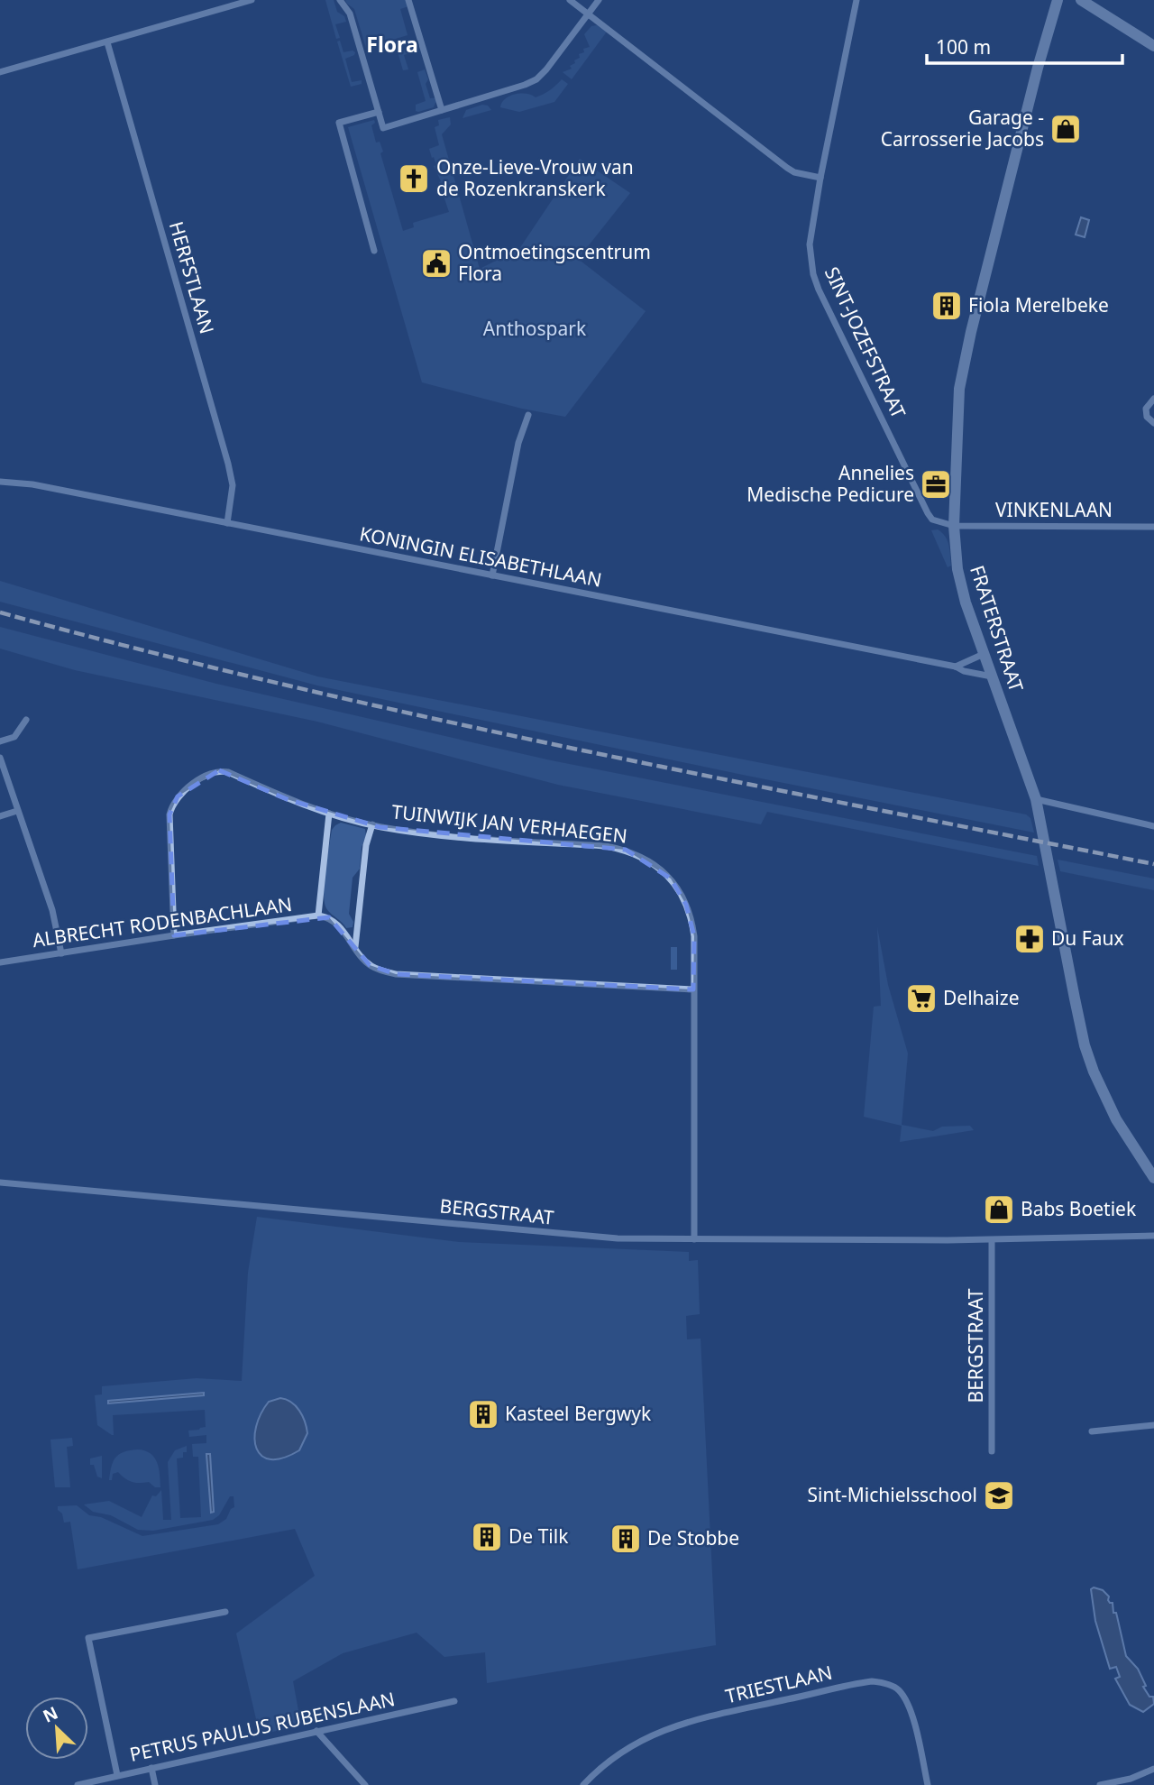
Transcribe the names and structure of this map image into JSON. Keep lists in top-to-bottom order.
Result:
{
  "streets": {
    "street": [
      "HERFSTLAAN",
      "SINT-JOZEFSTRAAT",
      "VINKENLAAN",
      "KONINGIN ELISABETHLAAN",
      "FRATERSTRAAT",
      "TUINWIJK JAN VERHAEGEN",
      "ALBRECHT RODENBACHLAAN",
      "BERGSTRAAT",
      "TRIESTLAAN",
      "PETRUS PAULUS RUBENSLAAN"
    ]
  },
  "crossings": [
    ["HERFSTLAAN", "KONINGIN ELISABETHLAAN"],
    ["SINT-JOZEFSTRAAT", "VINKENLAAN"],
    ["SINT-JOZEFSTRAAT", "FRATERSTRAAT"],
    ["VINKENLAAN", "FRATERSTRAAT"],
    ["KONINGIN ELISABETHLAAN", "FRATERSTRAAT"],
    ["TUINWIJK JAN VERHAEGEN", "ALBRECHT RODENBACHLAAN"],
    ["TUINWIJK JAN VERHAEGEN", "BERGSTRAAT"]
  ],
  "districts": ["Flora"],
  "parks": ["Anthospark"],
  "places": {
    "shop": ["Garage - Carrosserie Jacobs", "Babs Boetiek"],
    "church": ["Onze-Lieve-Vrouw van de Rozenkranskerk"],
    "public building": ["Ontmoetingscentrum Flora"],
    "building": [
      "Fiola Merelbeke",
      "Kasteel Bergwyk",
      "De Tilk",
      "De Stobbe"
    ],
    "office": ["Annelies Medische Pedicure"],
    "pharmacy": ["Du Faux"],
    "supermarket": ["Delhaize"],
    "school or university": ["Sint-Michielsschool"]
  },
  "scale_bar": "100 m",
  "north": "top left"
}
